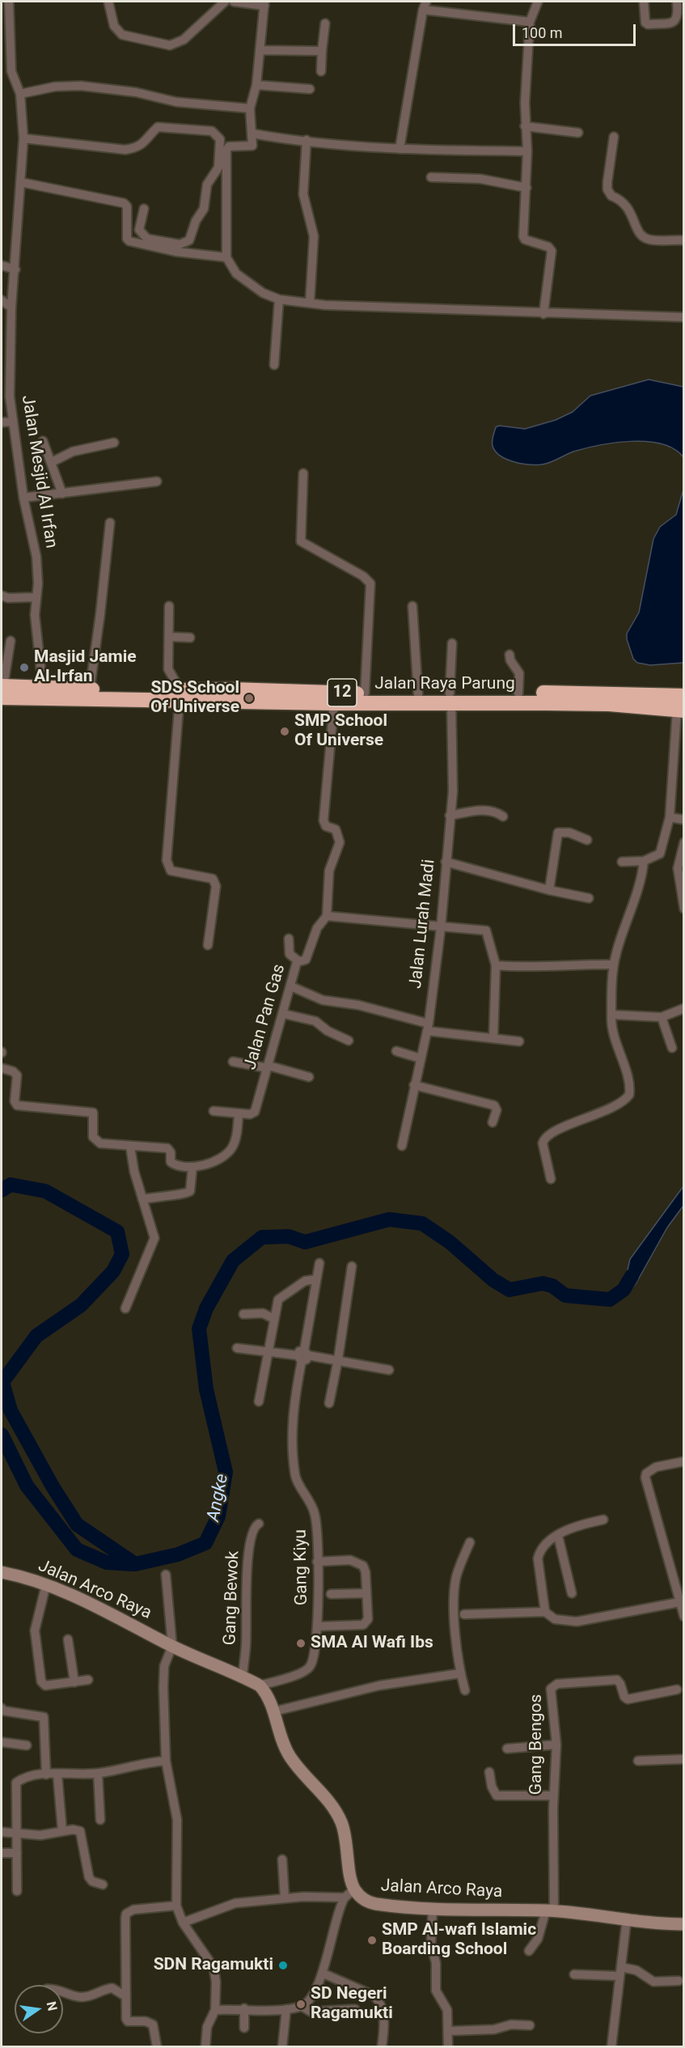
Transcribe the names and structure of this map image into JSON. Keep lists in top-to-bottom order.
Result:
{
  "streets": {
    "highway": ["Jalan Raya Parung", "12"],
    "main road": ["Jalan Arco Raya"],
    "street": [
      "Jalan Mesjid Al Irfan",
      "Jalan Lurah Madi",
      "Jalan Pan Gas",
      "Gang Kiyu",
      "Gang Bewok",
      "Gang Bengos"
    ]
  },
  "crossings": [
    ["Jalan Mesjid Al Irfan", "Jalan Raya Parung"],
    ["Jalan Raya Parung", "Jalan Lurah Madi"],
    ["Jalan Raya Parung", "Jalan Pan Gas"],
    ["Gang Kiyu", "Jalan Arco Raya"],
    ["Jalan Arco Raya", "Gang Bewok"],
    ["Jalan Arco Raya", "Gang Bengos"]
  ],
  "water": ["Angke"],
  "places": [
    "Masjid Jamie Al-Irfan",
    "SDS School Of Universe",
    "SMP School Of Universe",
    "SMA Al Wafi Ibs",
    "SMP Al-wafi Islamic Boarding School",
    "SDN Ragamukti",
    "SD Negeri Ragamukti"
  ],
  "scale_bar": "100 m",
  "north": "right"
}
